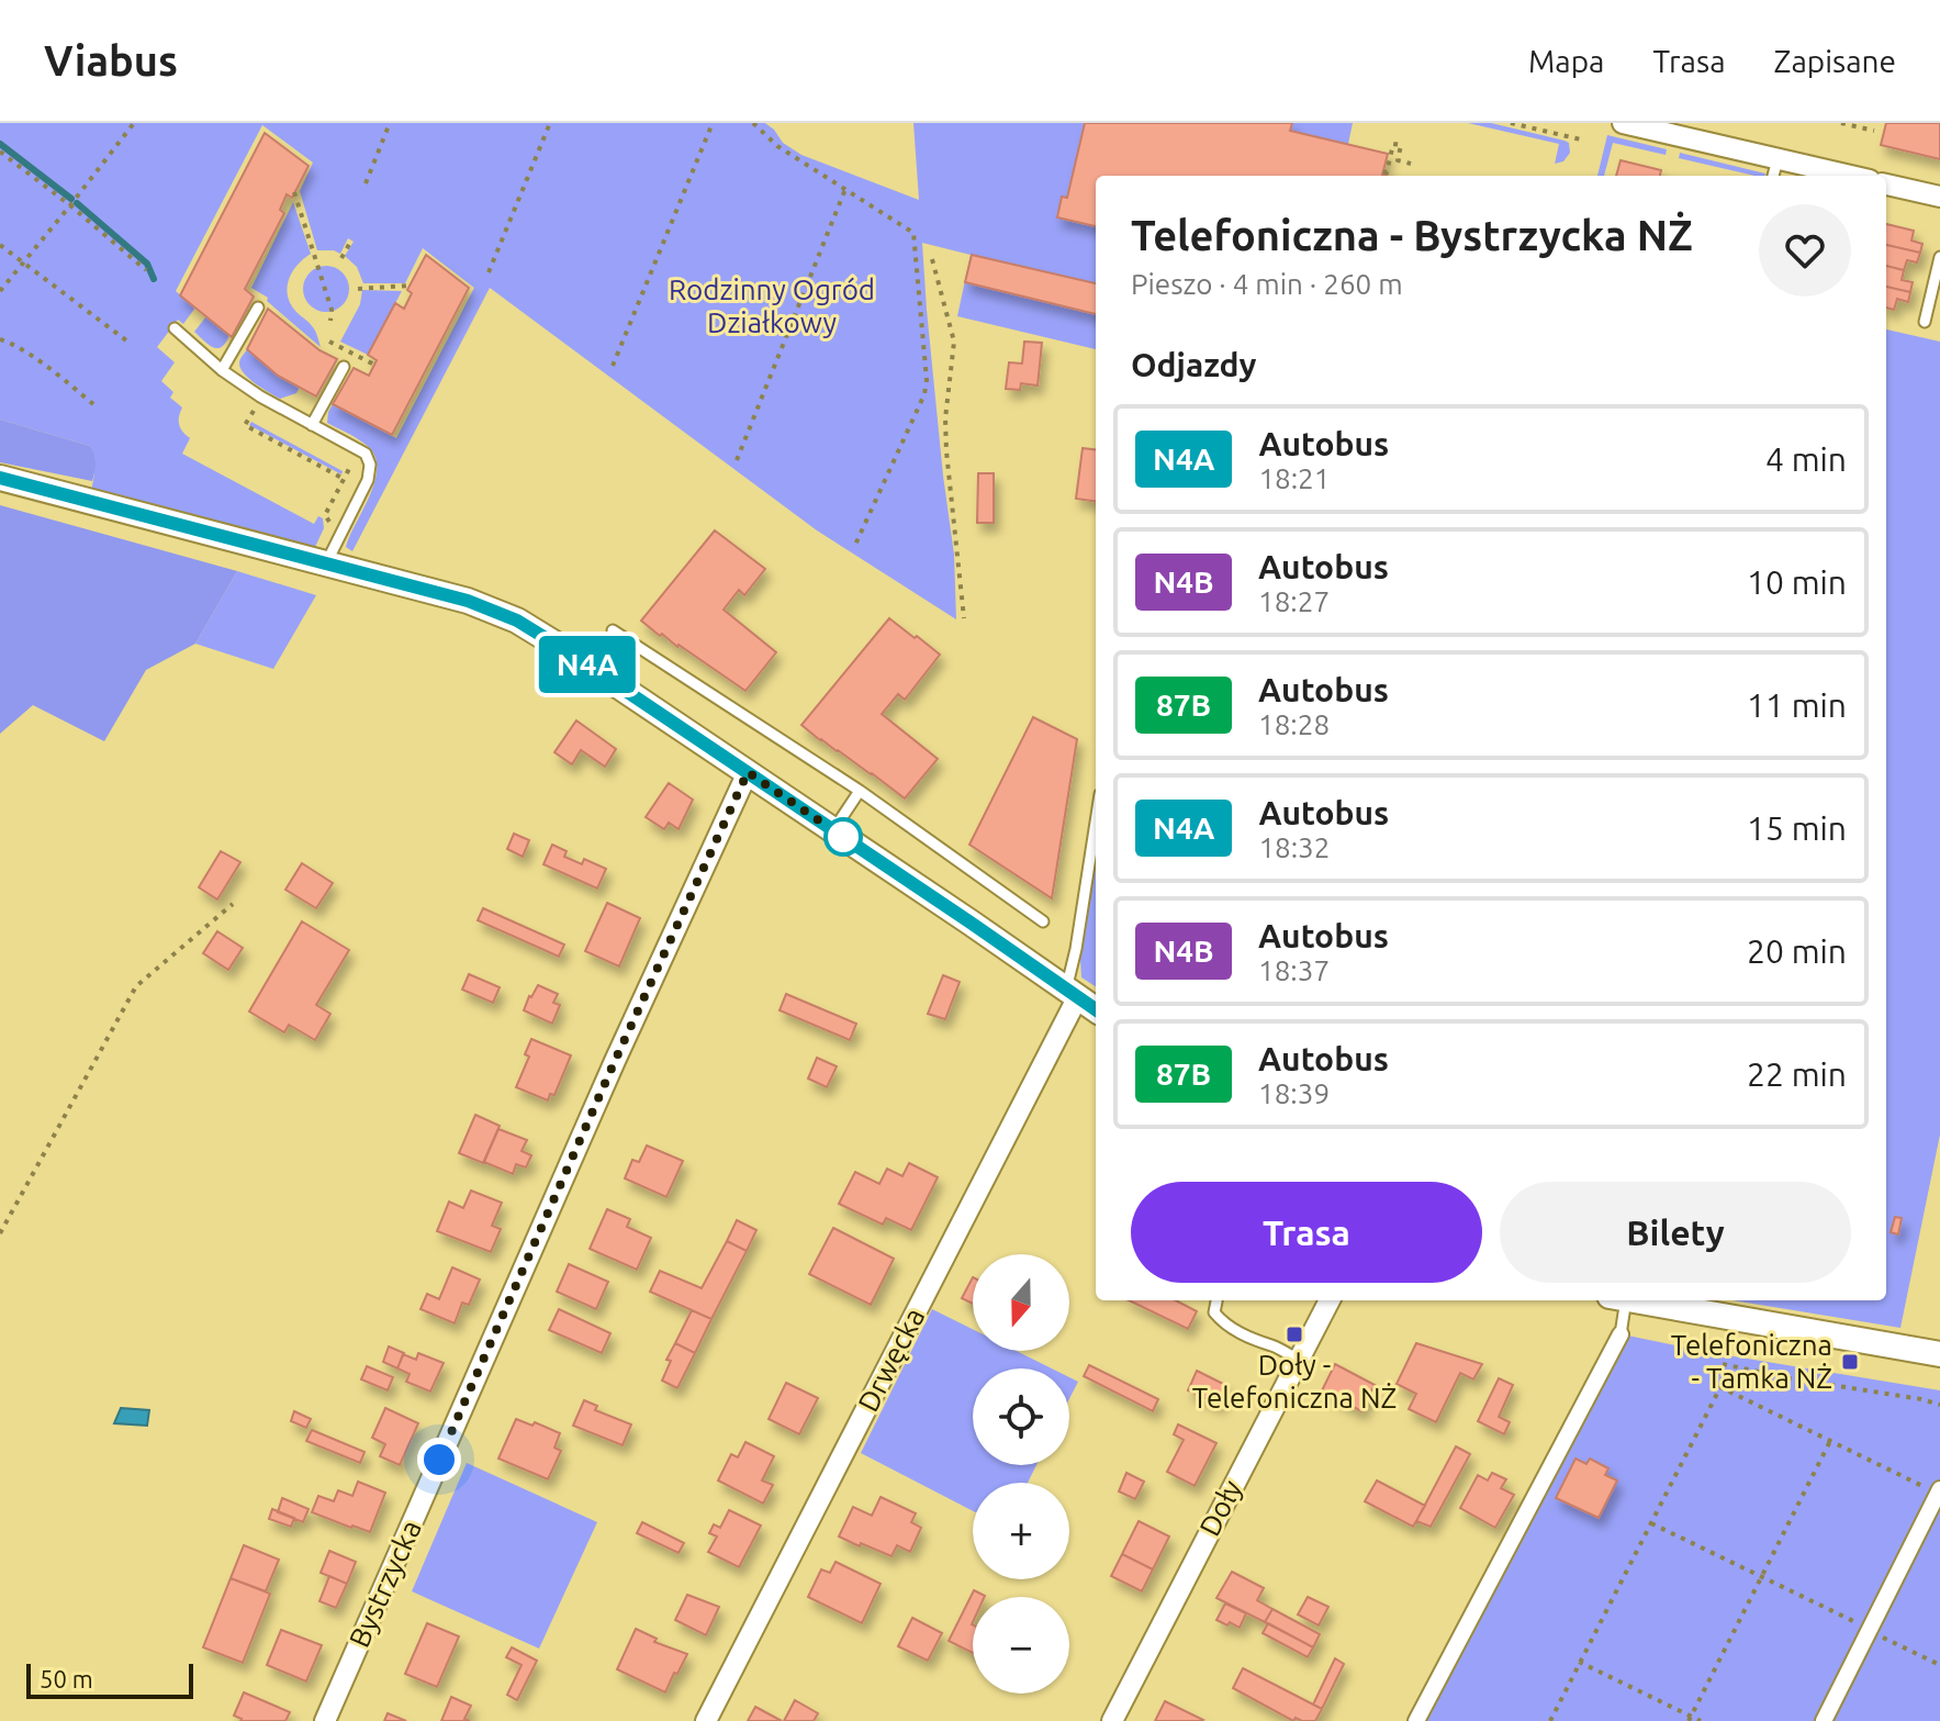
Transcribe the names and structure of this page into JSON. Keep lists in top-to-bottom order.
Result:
{
  "streets": {
    "street": ["Drwęcka", "Doły", "Bystrzycka"]
  },
  "parks": ["Rodzinny Ogród Działkowy"],
  "places": {
    "transit": ["Doły - Telefoniczna NŻ", "Telefoniczna - Tamka NŻ"]
  },
  "lines": ["bus line N4A"],
  "scale_bar": "50 m",
  "north": "bottom",
  "page": {
    "header": "Viabus",
    "nav": ["Mapa", "Trasa", "Zapisane"],
    "on_map": "N4A",
    "heading": [
      ["Telefoniczna - Bystrzycka NŻ", "Pieszo · 4 min · 260 m"],
      "Odjazdy"
    ],
    "list": [
      {
        "mark": "N4A",
        "name": "Autobus",
        "note": "18:21",
        "value": "4 min"
      },
      {
        "mark": "N4B",
        "name": "Autobus",
        "note": "18:27",
        "value": "10 min"
      },
      {
        "mark": "87B",
        "name": "Autobus",
        "note": "18:28",
        "value": "11 min"
      },
      {
        "mark": "N4A",
        "name": "Autobus",
        "note": "18:32",
        "value": "15 min"
      },
      {
        "mark": "N4B",
        "name": "Autobus",
        "note": "18:37",
        "value": "20 min"
      },
      {
        "mark": "87B",
        "name": "Autobus",
        "note": "18:39",
        "value": "22 min"
      }
    ],
    "buttons": ["Trasa", "Bilety"],
    "map_buttons": ["+", "−"],
    "scale": "50 m"
  }
}
